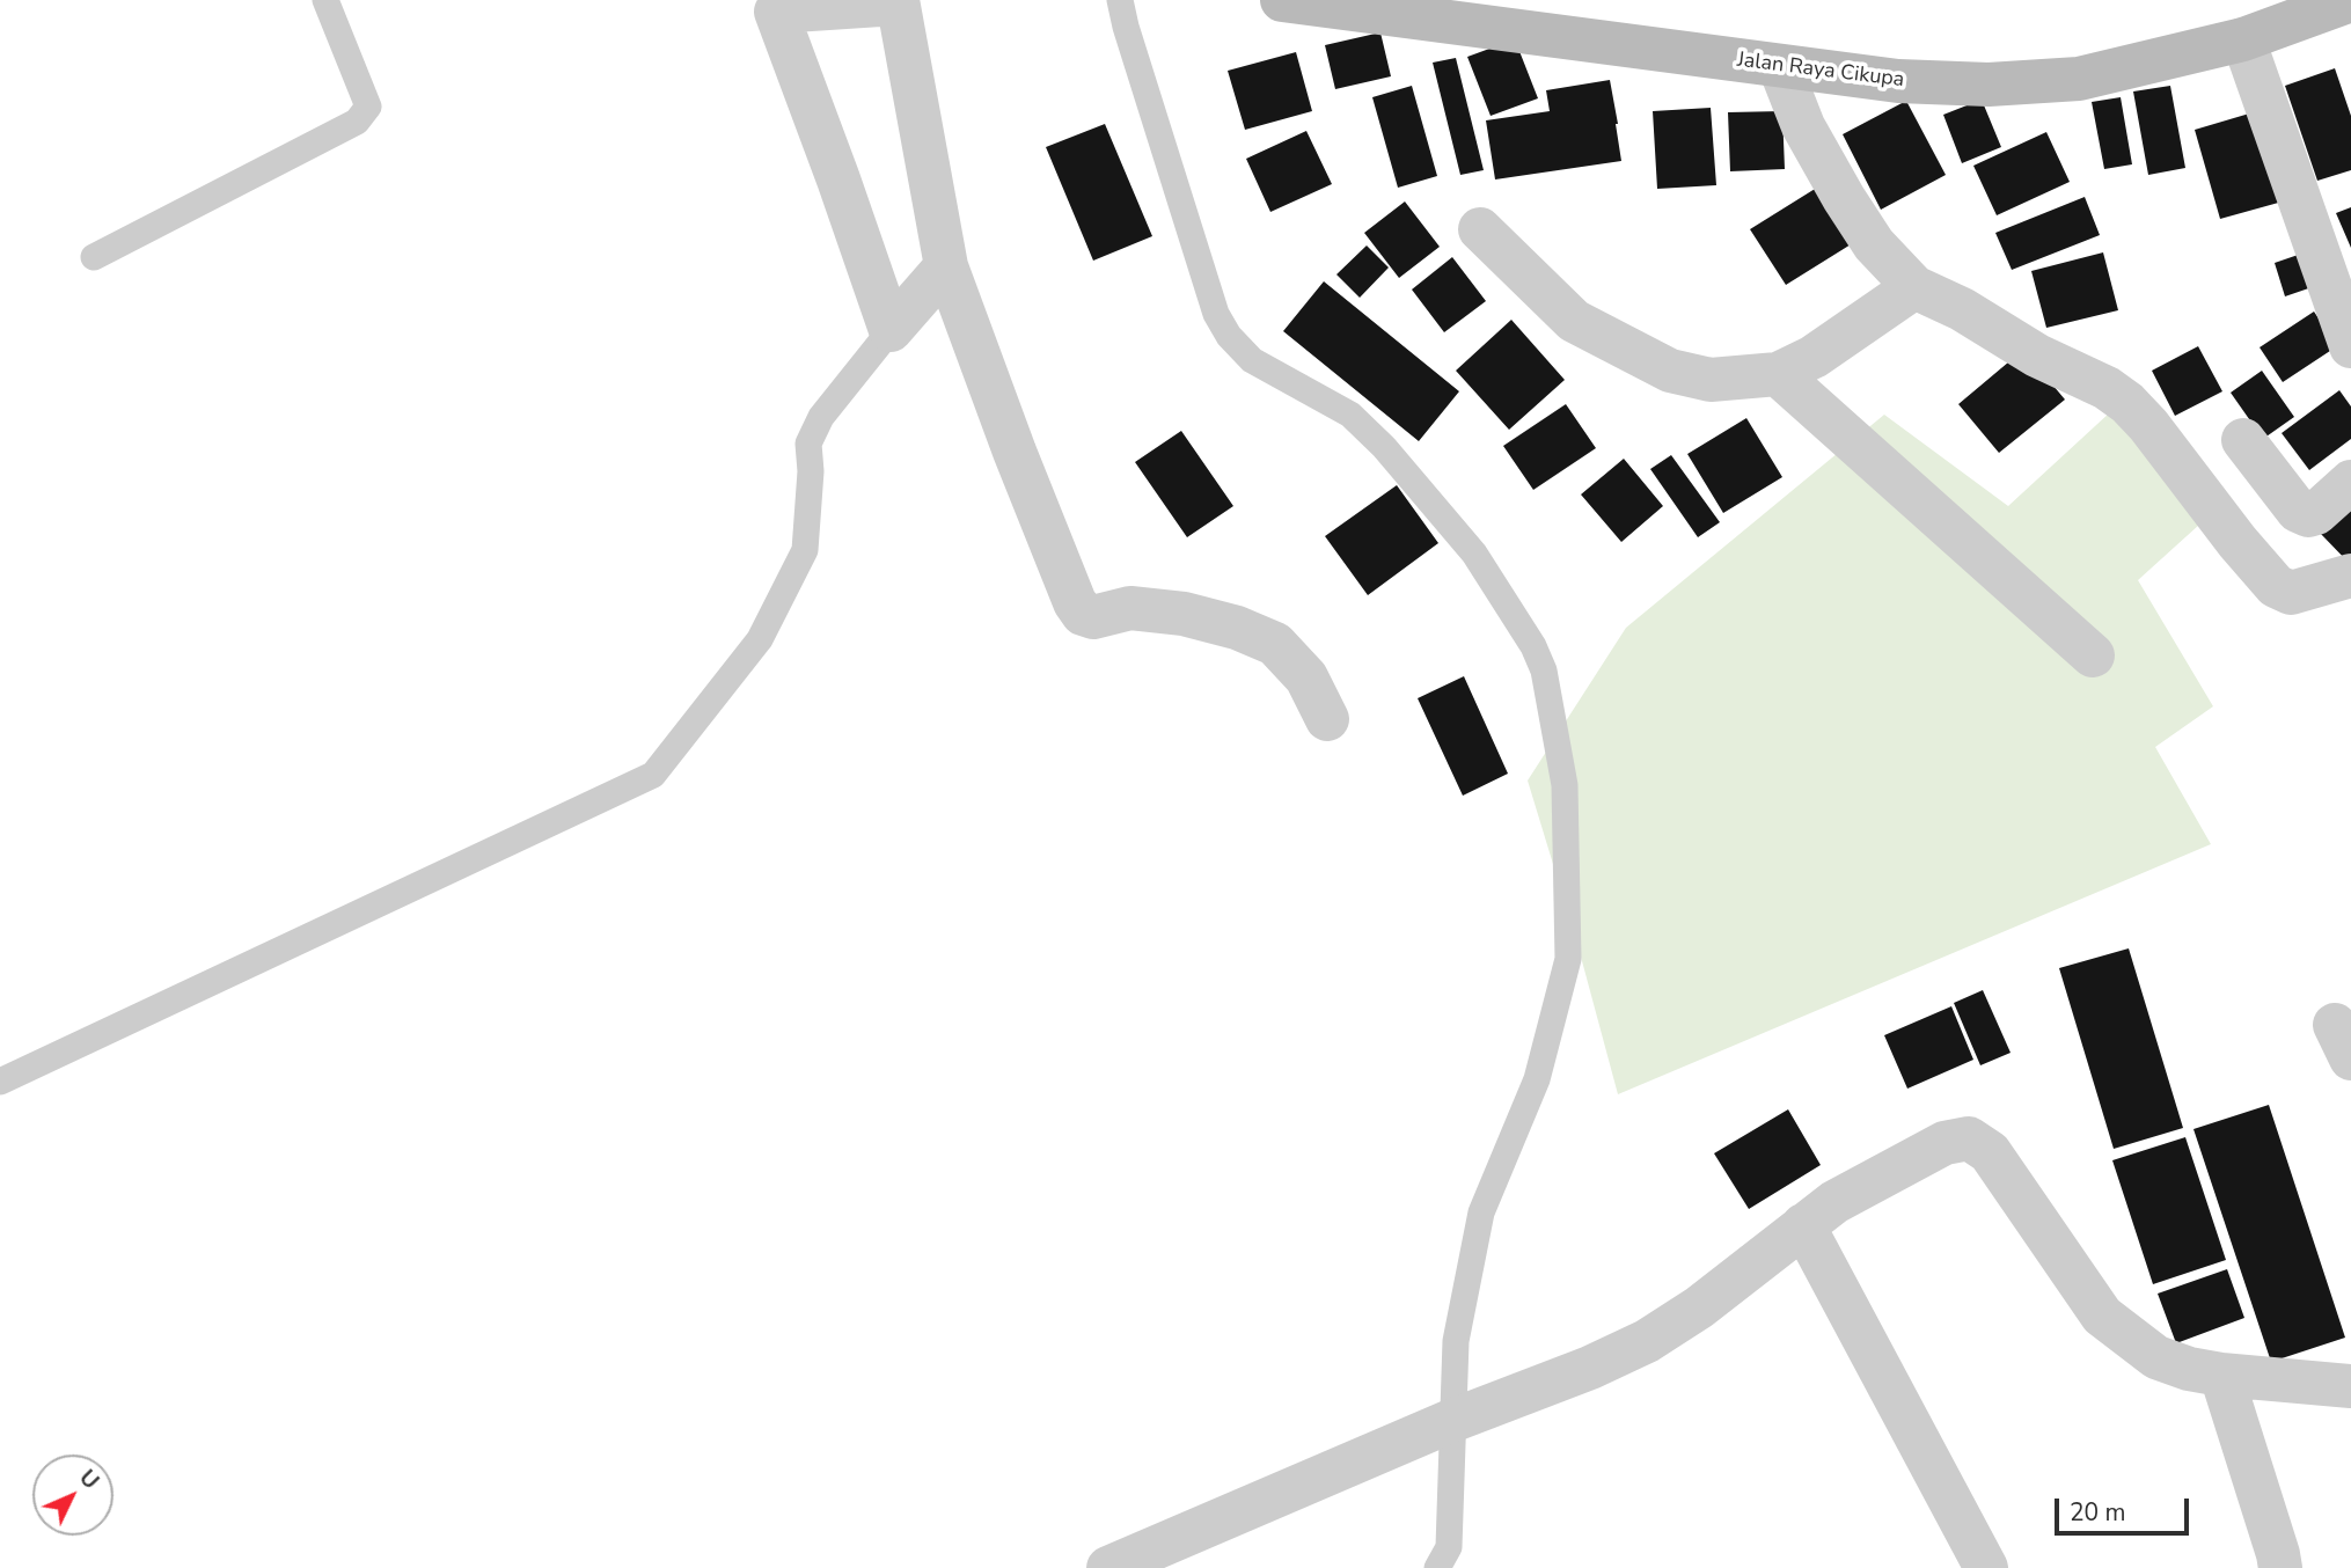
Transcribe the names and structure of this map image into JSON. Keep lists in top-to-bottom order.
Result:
{
  "streets": {
    "main road": ["Jalan Raya Cikupa"]
  },
  "scale_bar": "20 m",
  "north": "top right"
}
